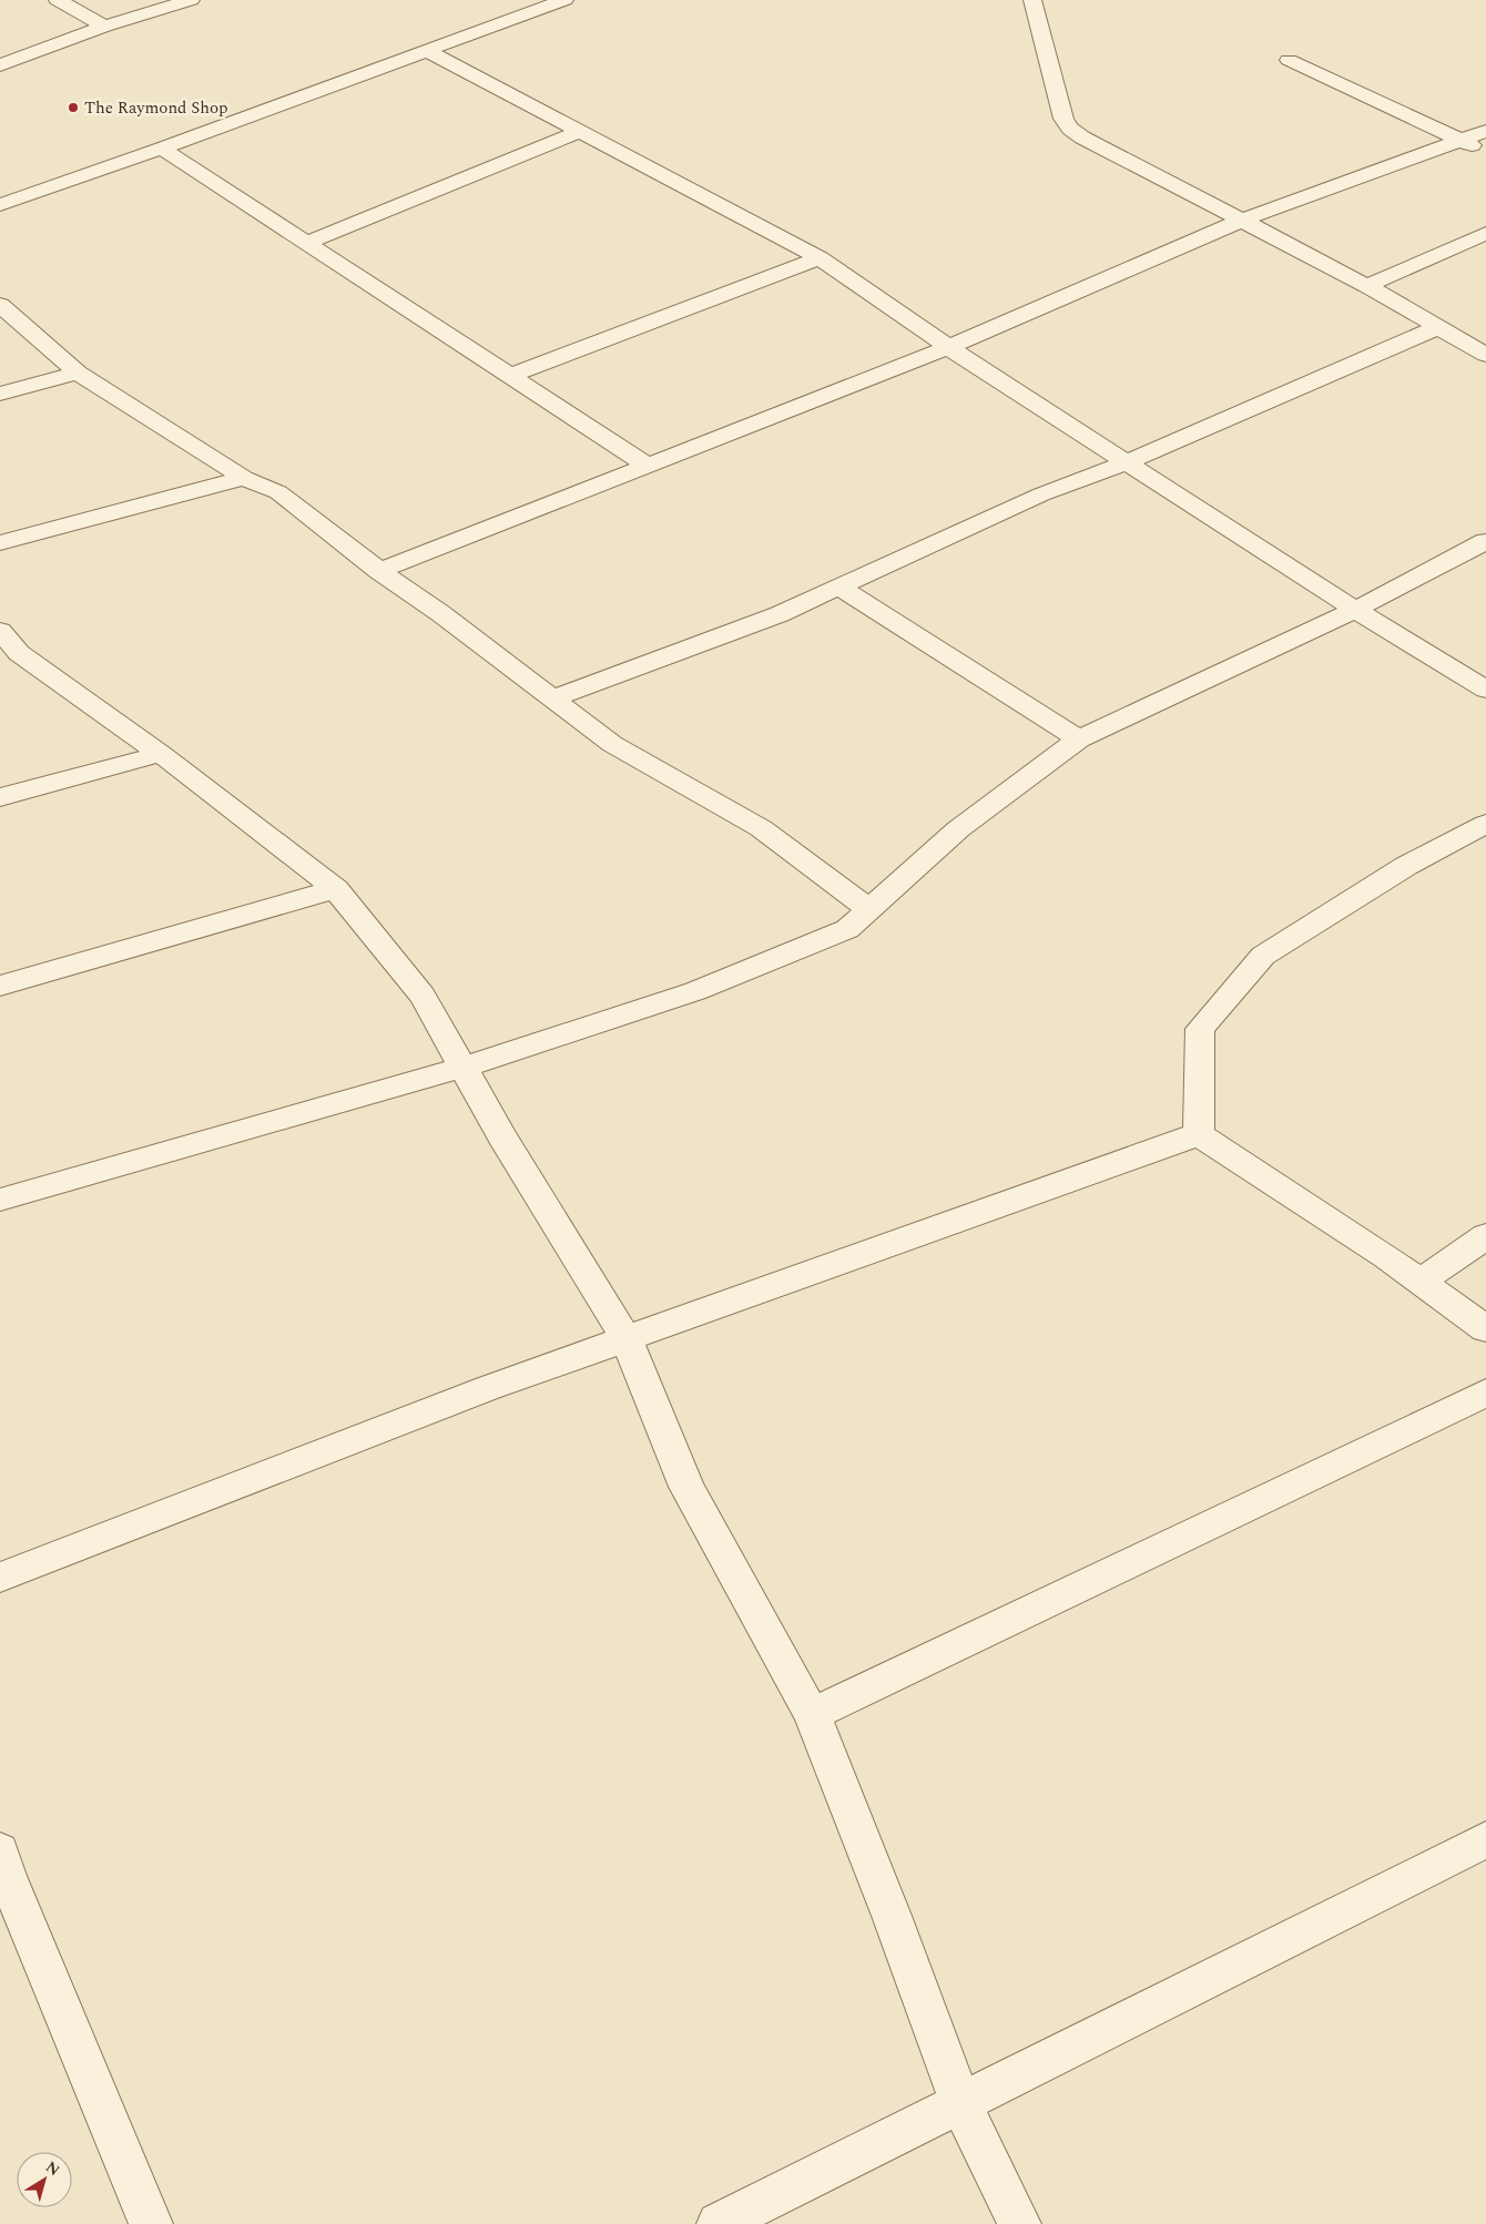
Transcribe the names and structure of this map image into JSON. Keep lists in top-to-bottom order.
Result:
{
  "places": ["The Raymond Shop"],
  "north": "top right"
}
